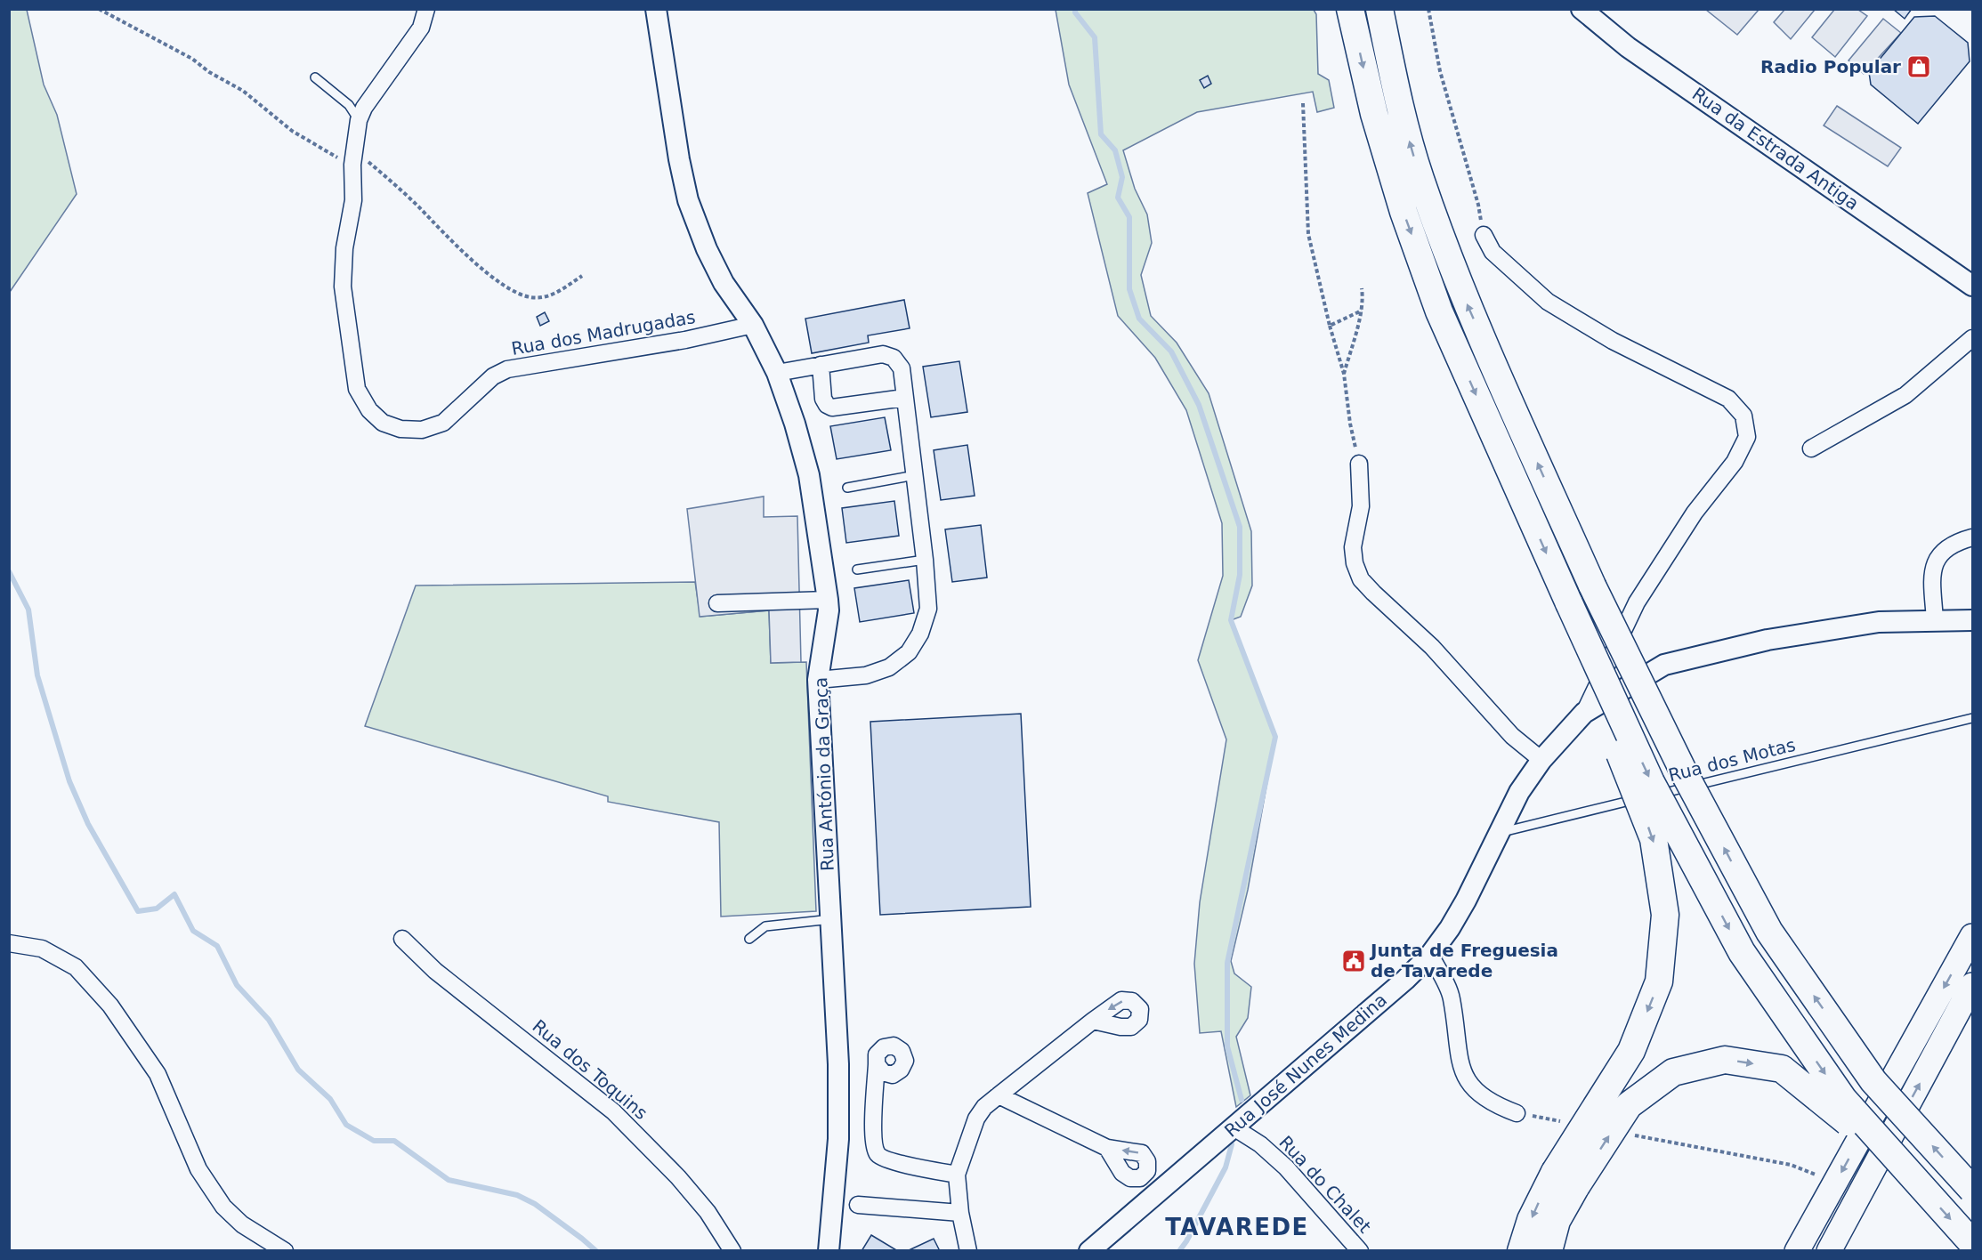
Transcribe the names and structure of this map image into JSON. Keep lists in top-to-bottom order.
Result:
{
  "streets": {
    "street": [
      "Rua da Estrada Antiga",
      "Rua dos Madrugadas",
      "Rua António da Graça",
      "Rua José Nunes Medina",
      "Rua dos Toquins",
      "Rua do Chalet"
    ],
    "lane": ["Rua dos Motas"]
  },
  "crossings": [
    ["Rua dos Madrugadas", "Rua António da Graça"],
    ["Rua José Nunes Medina", "Rua do Chalet"]
  ],
  "districts": ["TAVAREDE"],
  "places": {
    "shop": ["Radio Popular"],
    "public building": ["Junta de Freguesia de Tavarede"]
  }
}
